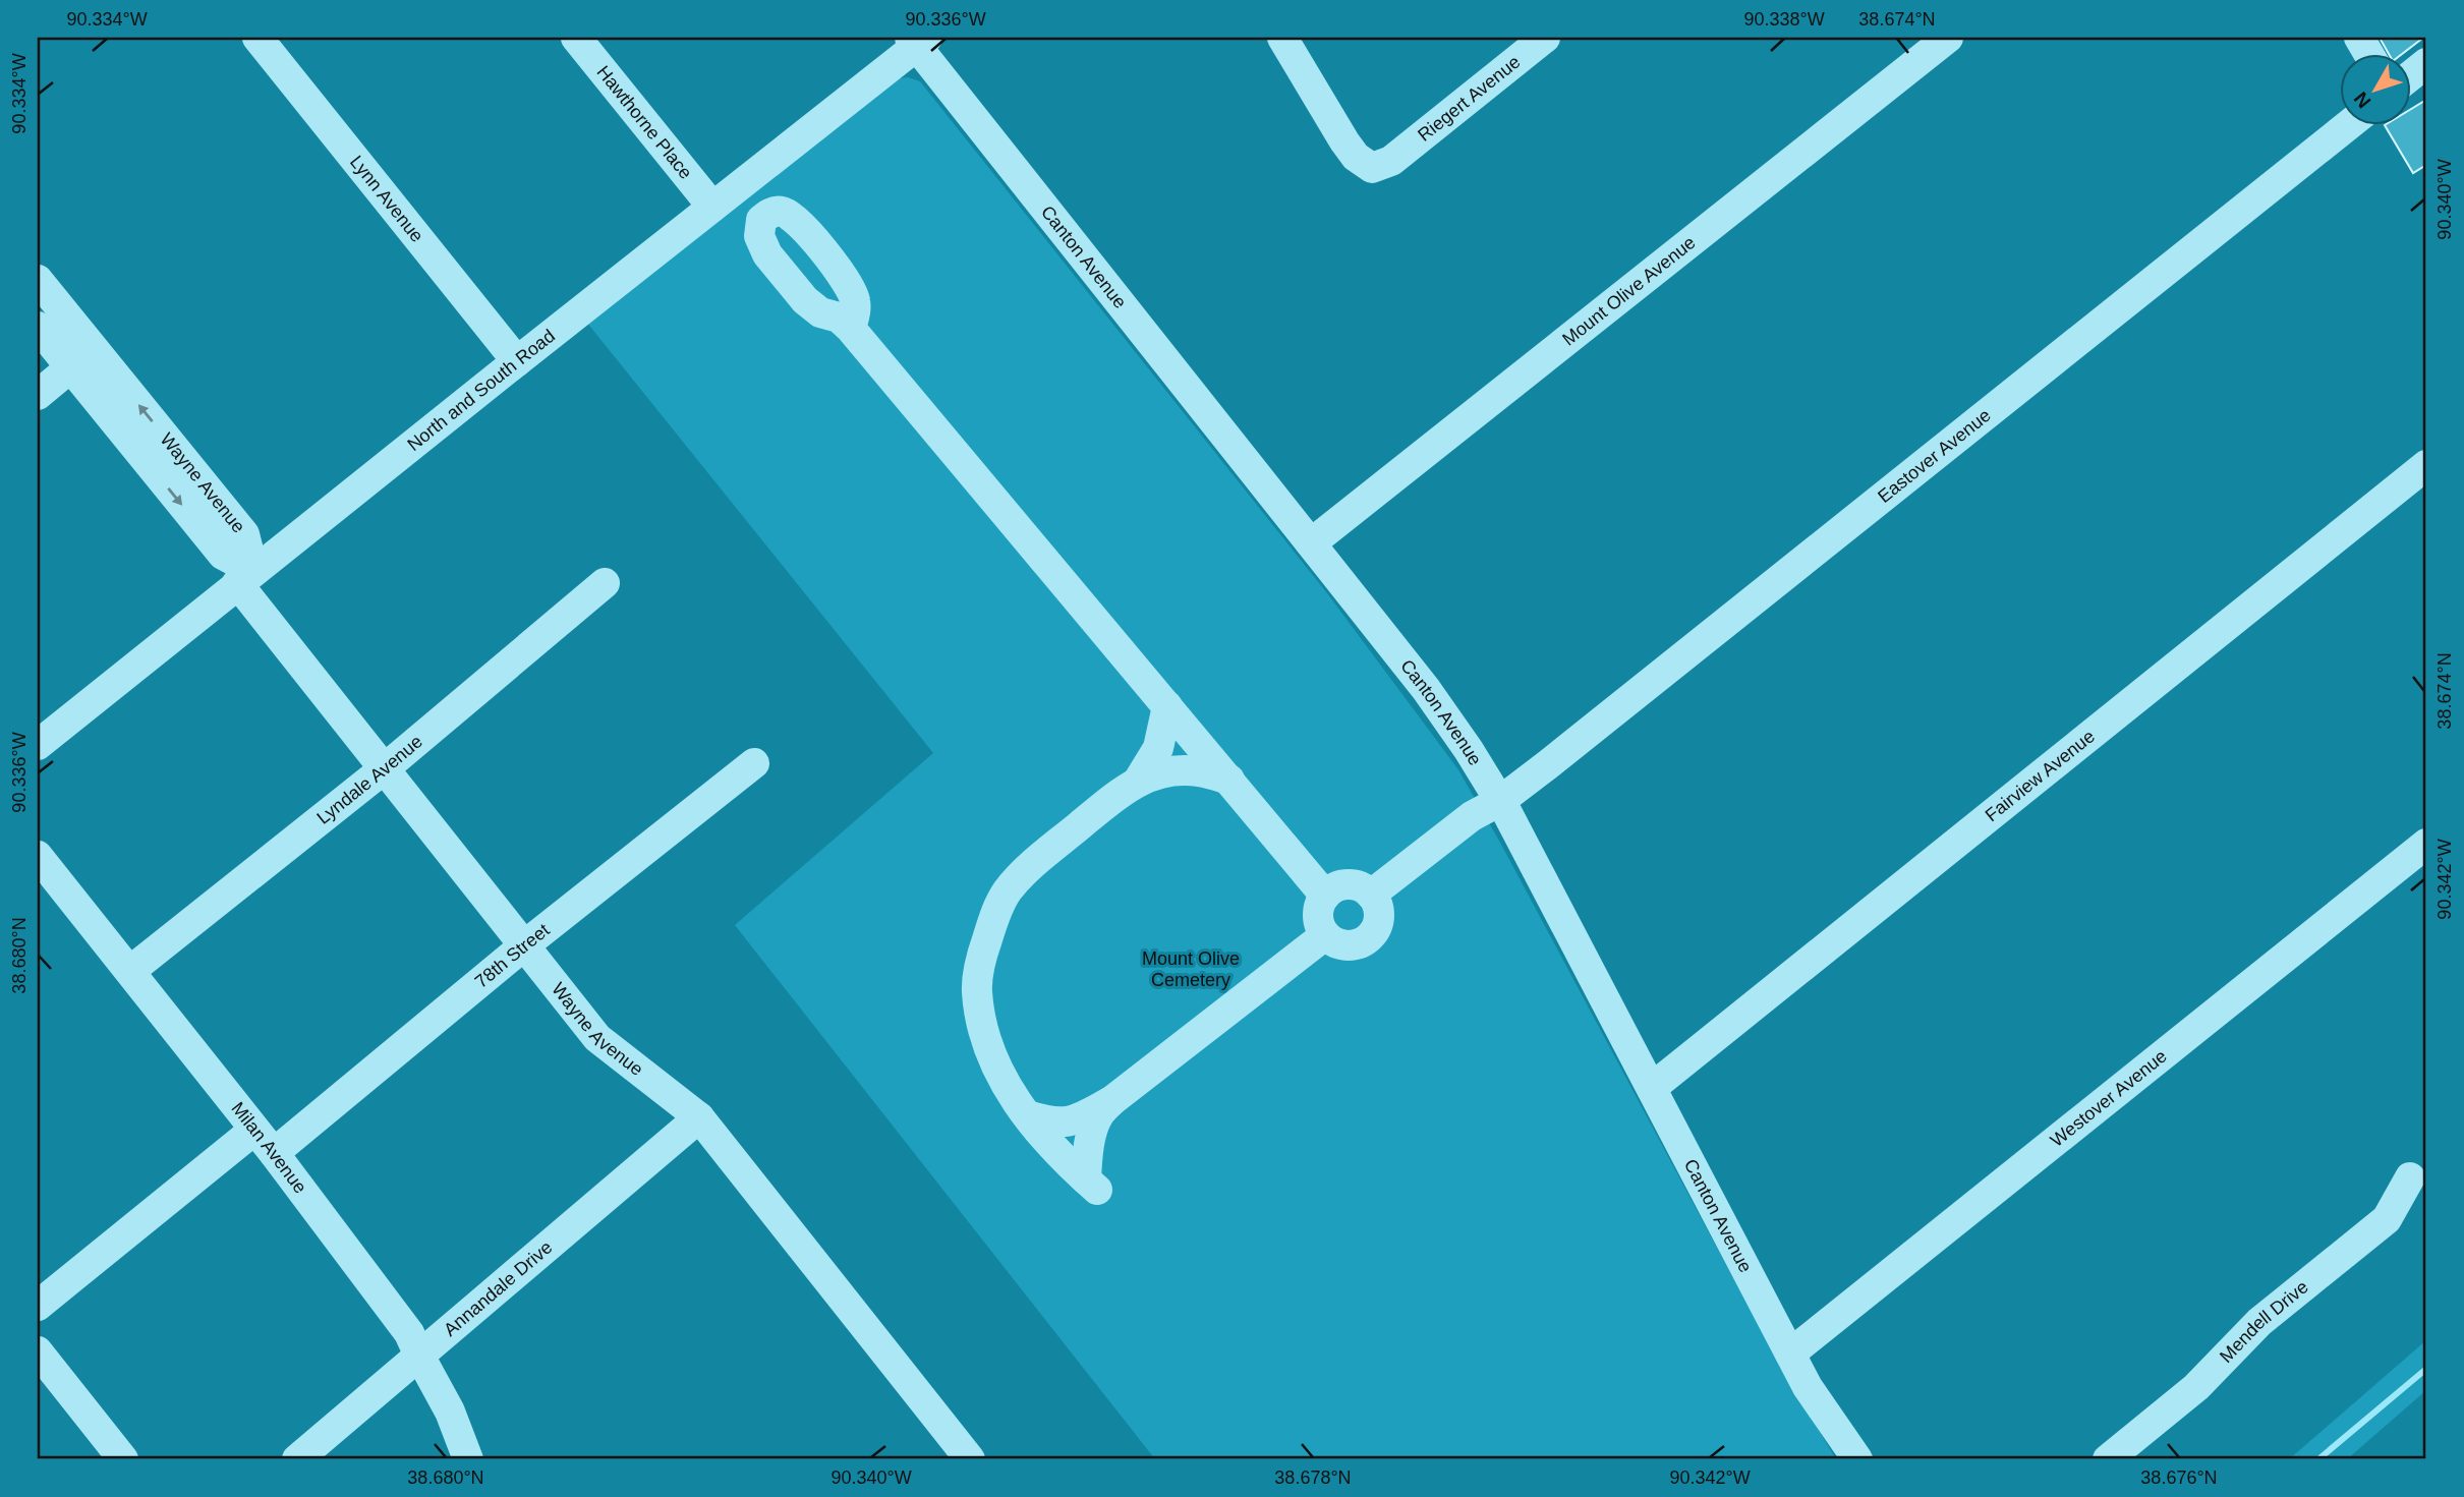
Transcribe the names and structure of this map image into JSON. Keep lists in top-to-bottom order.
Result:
{
  "streets": {
    "street": [
      "Riegert Avenue",
      "Hawthorne Place",
      "Lynn Avenue",
      "Canton Avenue",
      "Mount Olive Avenue",
      "North and South Road",
      "Eastover Avenue",
      "Wayne Avenue",
      "Fairview Avenue",
      "Lyndale Avenue",
      "78th Street",
      "Westover Avenue",
      "Milan Avenue",
      "Annandale Drive",
      "Mendell Drive"
    ]
  },
  "crossings": [
    ["Hawthorne Place", "North and South Road"],
    ["Lynn Avenue", "North and South Road"],
    ["Canton Avenue", "Mount Olive Avenue"],
    ["Canton Avenue", "North and South Road"],
    ["Canton Avenue", "Eastover Avenue"],
    ["Canton Avenue", "Fairview Avenue"],
    ["Canton Avenue", "Westover Avenue"],
    ["North and South Road", "Wayne Avenue"],
    ["Wayne Avenue", "Lyndale Avenue"],
    ["Wayne Avenue", "78th Street"],
    ["Wayne Avenue", "Annandale Drive"],
    ["Lyndale Avenue", "Milan Avenue"],
    ["78th Street", "Milan Avenue"],
    ["Milan Avenue", "Annandale Drive"]
  ],
  "parks": ["Mount Olive Cemetery"],
  "north": "bottom left",
  "coordinates": [
    "90.334°W",
    "90.336°W",
    "90.338°W",
    "38.674°N",
    "90.340°W",
    "90.342°W",
    "38.680°N",
    "38.678°N",
    "38.676°N"
  ]
}
